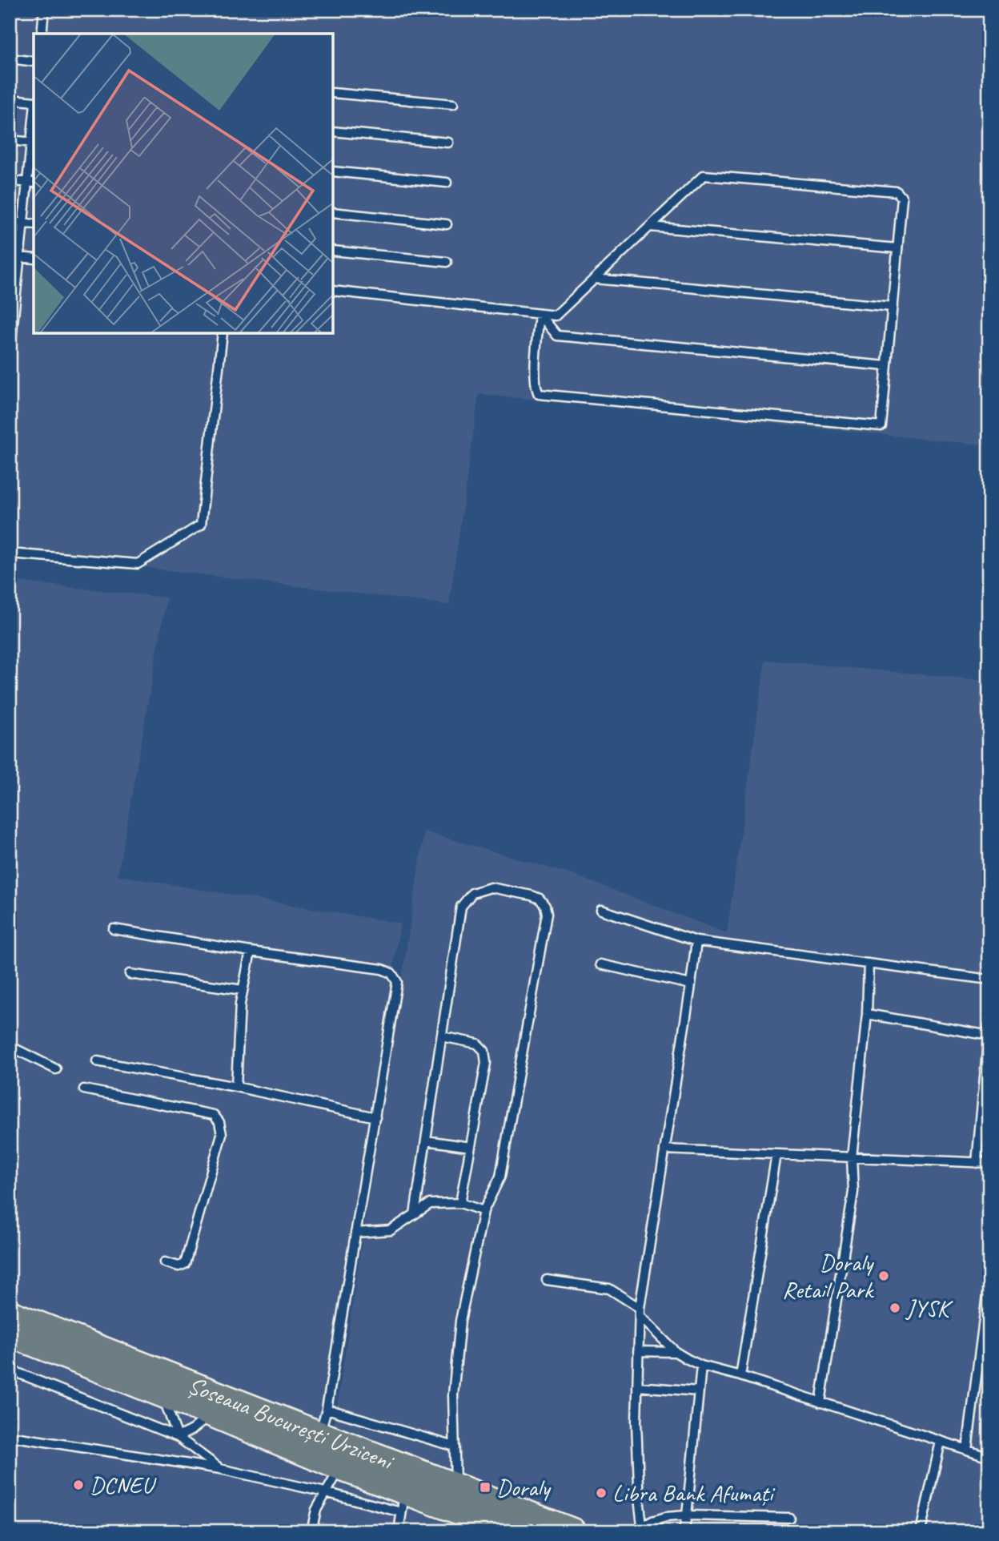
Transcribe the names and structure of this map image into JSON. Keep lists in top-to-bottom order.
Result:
{
  "streets": {
    "highway": ["Șoseaua București Urziceni"]
  },
  "places": {
    "other": [
      "Doraly Retail Park",
      "JYSK",
      "DCNEU",
      "Libra Bank Afumați"
    ],
    "transit": ["Doraly"]
  }
}
